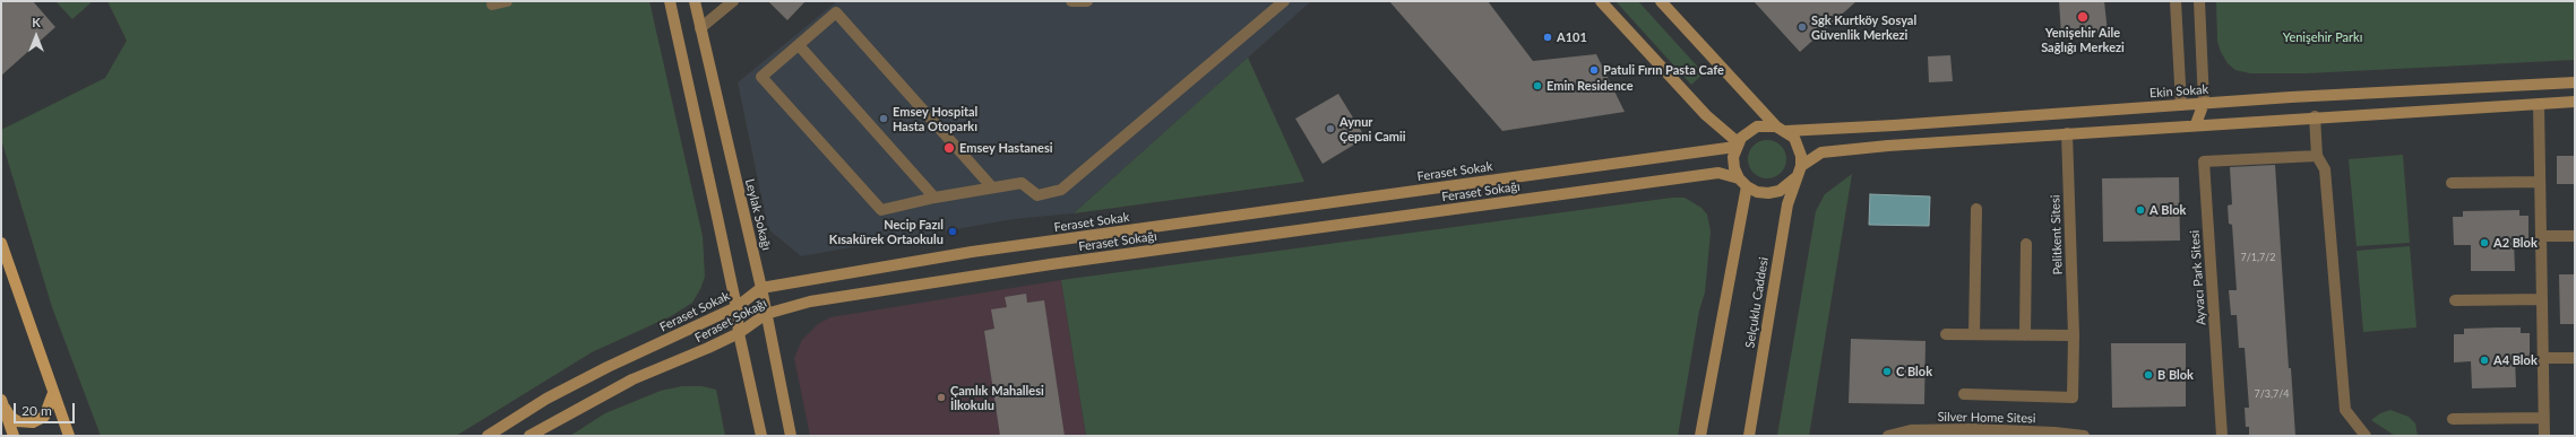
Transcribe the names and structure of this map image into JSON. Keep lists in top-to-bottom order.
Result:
{
  "streets": {
    "street": [
      "Ekin Sokak",
      "Feraset Sokak",
      "Feraset Sokağı",
      "Leylak Sokağı",
      "Pelitkent Sitesi",
      "Ayvacı Park Sitesi",
      "Selçuklu Caddesi",
      "Silver Home Sitesi"
    ]
  },
  "crossings": [
    ["Ekin Sokak", "Feraset Sokak"],
    ["Ekin Sokak", "Feraset Sokağı"],
    ["Ekin Sokak", "Selçuklu Caddesi"],
    ["Feraset Sokak", "Feraset Sokağı"],
    ["Feraset Sokak", "Leylak Sokağı"],
    ["Feraset Sokak", "Selçuklu Caddesi"],
    ["Feraset Sokağı", "Leylak Sokağı"],
    ["Feraset Sokağı", "Selçuklu Caddesi"]
  ],
  "parks": ["Yenişehir Parkı"],
  "places": [
    "Yenişehir Aile Sağlığı Merkezi",
    "Sgk Kurtköy Sosyal Güvenlik Merkezi",
    "A101",
    "Patuli Fırın Pasta Cafe",
    "Emin Residence",
    "Emsey Hospital Hasta Otoparkı",
    "Aynur Çepni Camii",
    "Emsey Hastanesi",
    "A Blok",
    "Necip Fazıl Kısakürek Ortaokulu",
    "A2 Blok",
    "A4 Blok",
    "C Blok",
    "B Blok",
    "Çamlık Mahallesi İlkokulu"
  ],
  "house_numbers": ["7/1,7/2", "7/3,7/4"],
  "scale_bar": "20 m",
  "north": "top"
}
